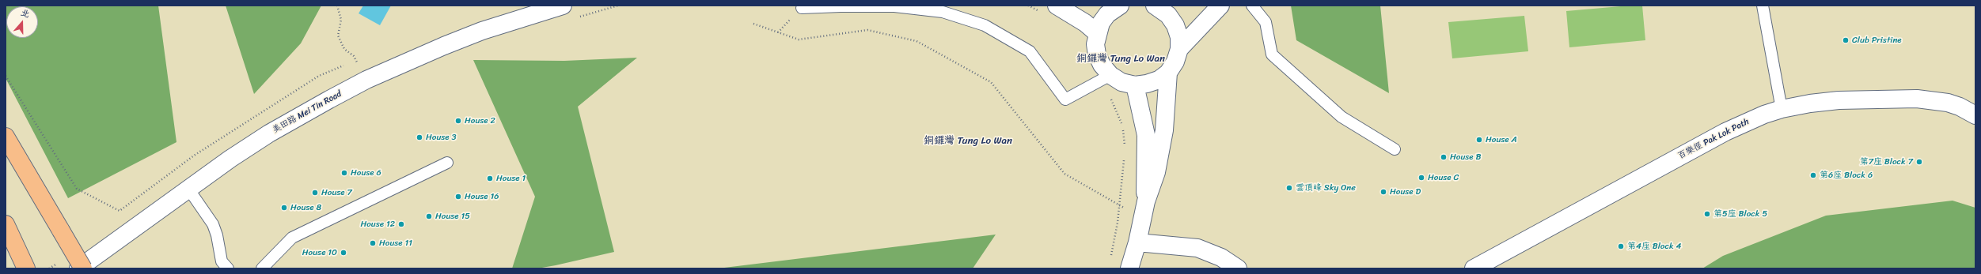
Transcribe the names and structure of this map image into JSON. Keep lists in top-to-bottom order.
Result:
{
  "streets": {
    "street": ["美田路 Mei Tin Road", "百樂徑 Pak Lok Path"]
  },
  "districts": ["銅鑼灣 Tung Lo Wan", "銅鑼灣 Tung Lo Wan"],
  "places": [
    "Club Pristine",
    "House 2",
    "House 3",
    "House A",
    "House B",
    "第7座 Block 7",
    "House 6",
    "第6座 Block 6",
    "House C",
    "House 1",
    "雲頂峰 Sky One",
    "House D",
    "House 7",
    "House 16",
    "House 8",
    "第5座 Block 5",
    "House 15",
    "House 12",
    "House 11",
    "第4座 Block 4",
    "House 10"
  ],
  "north": "top"
}
